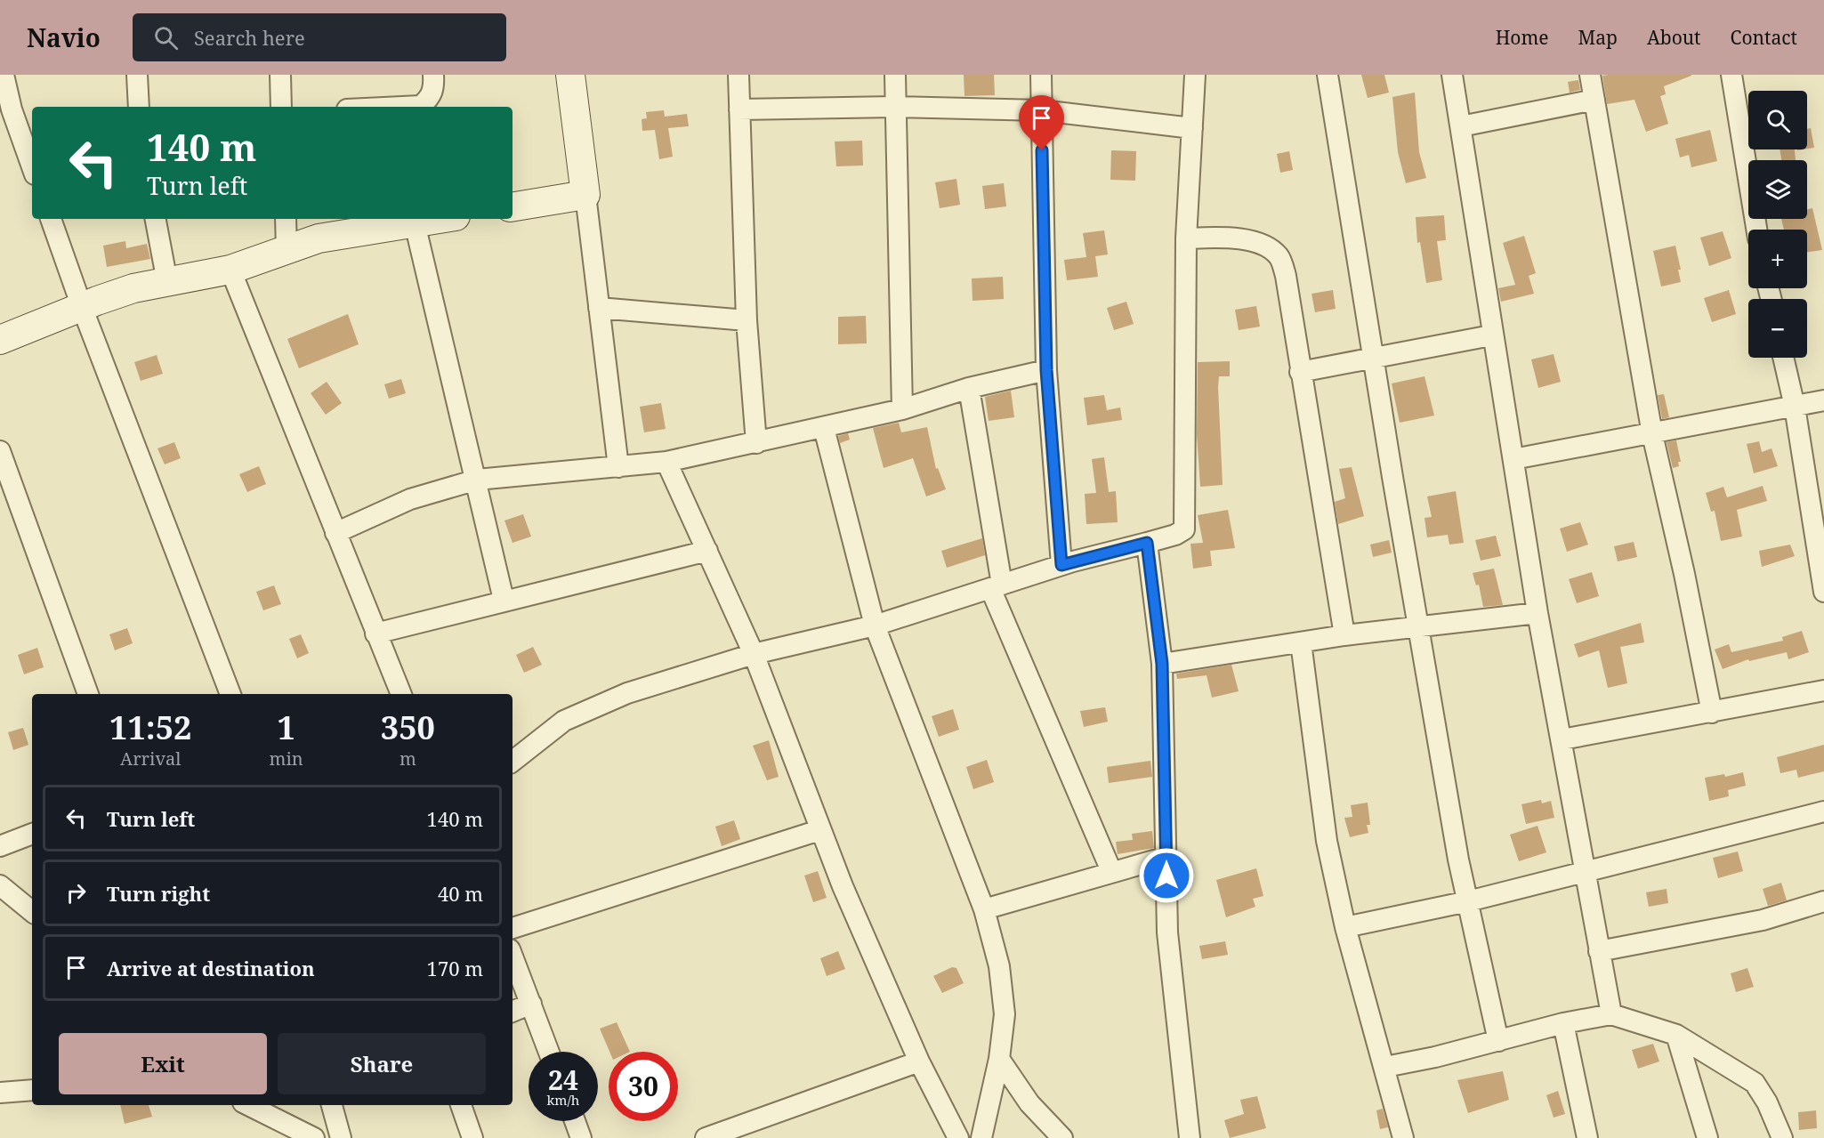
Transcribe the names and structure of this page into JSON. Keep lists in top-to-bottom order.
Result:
{
  "page": {
    "header": "Navio",
    "search": "Search here",
    "nav": [
      "Home",
      "Map",
      "About",
      "Contact"
    ],
    "map_buttons": ["+", "−"],
    "turn": ["140 m", "Turn left"],
    "eta": [
      "11:52",
      "Arrival",
      "1",
      "min",
      "350",
      "m"
    ],
    "list": [
      {
        "name": "Turn left",
        "value": "140 m"
      },
      {
        "name": "Turn right",
        "value": "40 m"
      },
      {
        "name": "Arrive at destination",
        "value": "170 m"
      }
    ],
    "buttons": ["Exit", "Share"],
    "speed": "24 km/h",
    "limit": "30"
  }
}
